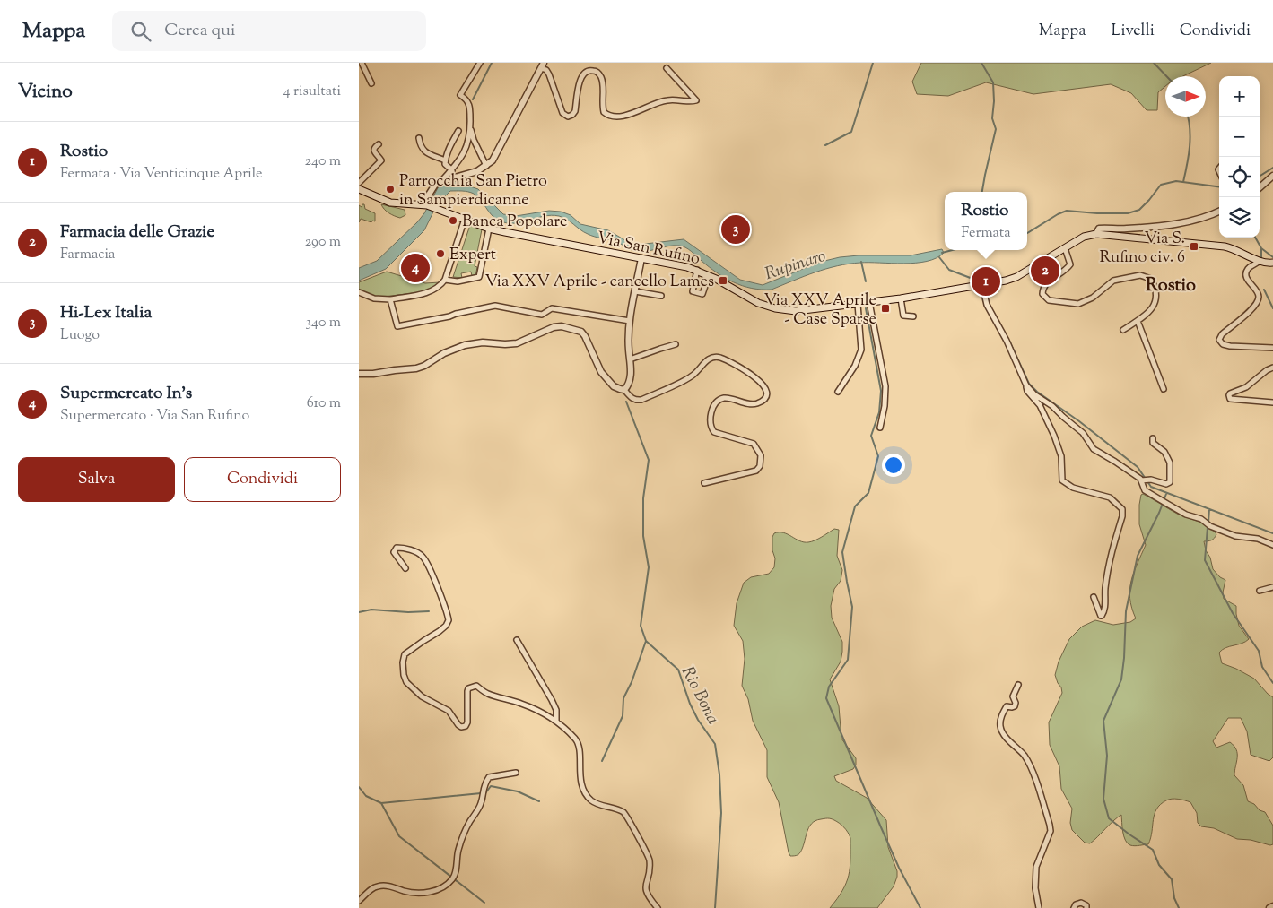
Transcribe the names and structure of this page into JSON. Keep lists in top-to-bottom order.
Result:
{
  "streets": {
    "main road": ["Via San Rufino"]
  },
  "districts": ["Rostio"],
  "water": ["Rupinaro", "Rio Bona"],
  "places": {
    "other": ["Parrocchia San Pietro in Sampierdicanne", "Banca Popolare", "Expert"],
    "transit": ["Via S. Rufino civ. 6", "Via XXV Aprile - cancello Lames", "Via XXV Aprile - Case Sparse"]
  },
  "north": "right",
  "page": {
    "header": "Mappa",
    "search": "Cerca qui",
    "nav": ["Mappa", "Livelli", "Condividi"],
    "heading": ["Vicino", "4 risultati"],
    "map_buttons": ["+", "−"],
    "list": [
      {
        "mark": "1",
        "name": "Rostio",
        "note": "Fermata · Via Venticinque Aprile",
        "value": "240 m"
      },
      {
        "mark": "2",
        "name": "Farmacia delle Grazie",
        "note": "Farmacia",
        "value": "290 m"
      },
      {
        "mark": "3",
        "name": "Hi-Lex Italia",
        "note": "Luogo",
        "value": "340 m"
      },
      {
        "mark": "4",
        "name": "Supermercato In's",
        "note": "Supermercato · Via San Rufino",
        "value": "610 m"
      }
    ],
    "popup": ["Rostio", "Fermata"],
    "pins": [
      "3",
      "4",
      "2",
      "1"
    ],
    "buttons": ["Salva", "Condividi"]
  }
}
